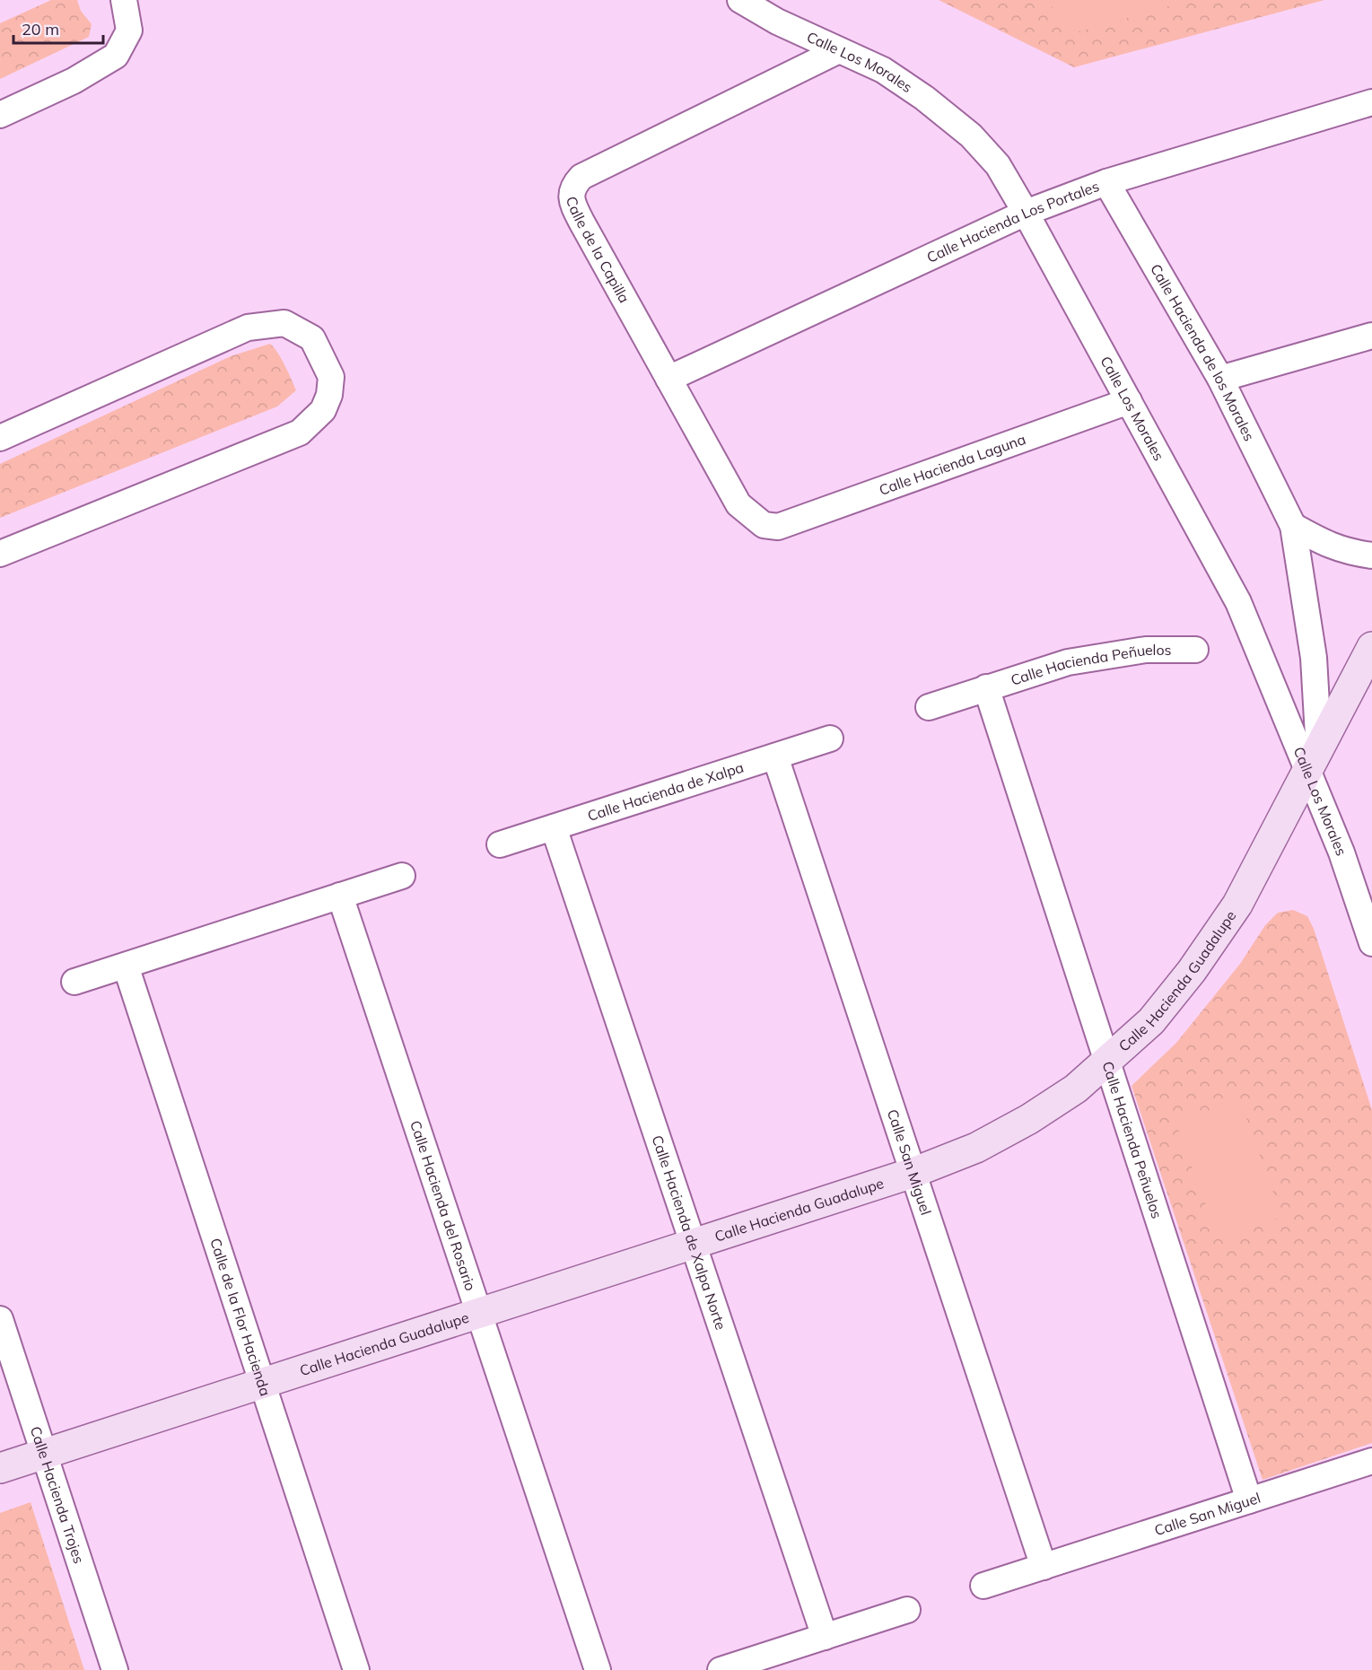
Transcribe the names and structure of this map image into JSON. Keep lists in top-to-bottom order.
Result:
{
  "streets": {
    "street": [
      "Calle Los Morales",
      "Calle Hacienda Los Portales",
      "Calle de la Capilla",
      "Calle Hacienda de los Morales",
      "Calle Hacienda Laguna",
      "Calle Hacienda Peñuelos",
      "Calle Hacienda de Xalpa",
      "Calle Hacienda Guadalupe",
      "Calle San Miguel",
      "Calle Hacienda del Rosario",
      "Calle Hacienda de Xalpa Norte",
      "Calle de la Flor Hacienda",
      "Calle Hacienda Trojes"
    ]
  },
  "crossings": [
    ["Calle Los Morales", "Calle Hacienda Los Portales"],
    ["Calle Los Morales", "Calle de la Capilla"],
    ["Calle Los Morales", "Calle Hacienda de los Morales"],
    ["Calle Los Morales", "Calle Hacienda Laguna"],
    ["Calle Los Morales", "Calle Hacienda Guadalupe"],
    ["Calle Hacienda Los Portales", "Calle de la Capilla"],
    ["Calle Hacienda Los Portales", "Calle Hacienda de los Morales"],
    ["Calle de la Capilla", "Calle Hacienda Laguna"],
    ["Calle Hacienda de los Morales", "Calle Hacienda Guadalupe"],
    ["Calle Hacienda Peñuelos", "Calle Hacienda Guadalupe"],
    ["Calle Hacienda Peñuelos", "Calle San Miguel"],
    ["Calle Hacienda de Xalpa", "Calle San Miguel"],
    ["Calle Hacienda de Xalpa", "Calle Hacienda de Xalpa Norte"],
    ["Calle Hacienda Guadalupe", "Calle San Miguel"],
    ["Calle Hacienda Guadalupe", "Calle Hacienda del Rosario"],
    ["Calle Hacienda Guadalupe", "Calle Hacienda de Xalpa Norte"],
    ["Calle Hacienda Guadalupe", "Calle de la Flor Hacienda"],
    ["Calle Hacienda Guadalupe", "Calle Hacienda Trojes"]
  ],
  "scale_bar": "20 m"
}
